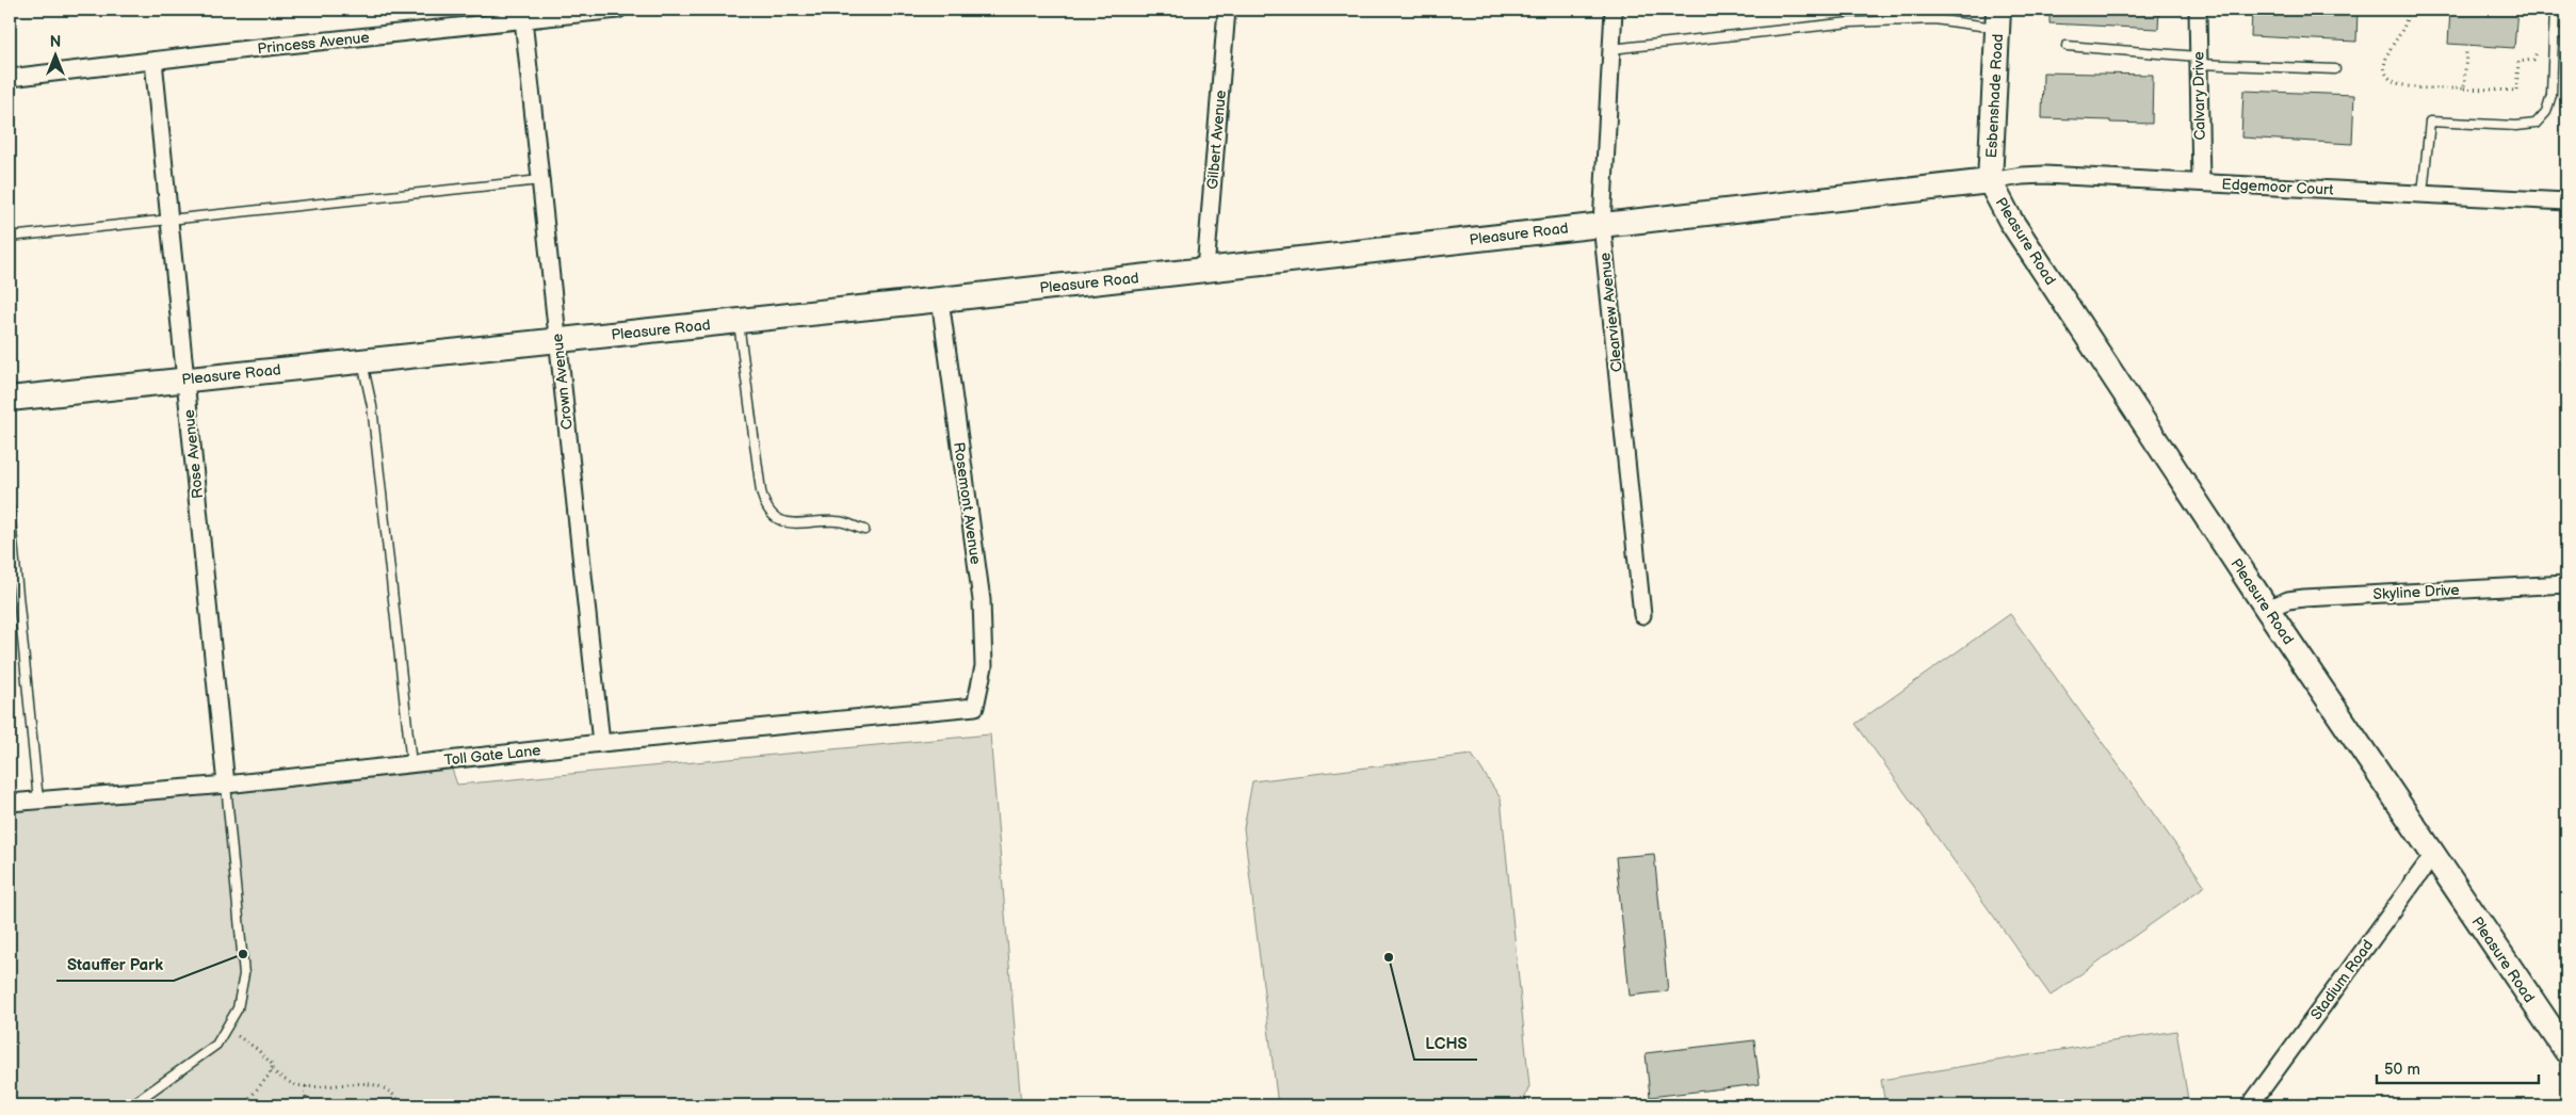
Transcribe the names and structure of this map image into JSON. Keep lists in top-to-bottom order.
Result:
{
  "streets": {
    "street": [
      "Princess Avenue",
      "Esbenshade Road",
      "Calvary Drive",
      "Gilbert Avenue",
      "Edgemoor Court",
      "Pleasure Road",
      "Clearview Avenue",
      "Crown Avenue",
      "Rose Avenue",
      "Rosemont Avenue",
      "Skyline Drive",
      "Toll Gate Lane",
      "Stadium Road"
    ]
  },
  "crossings": [
    ["Princess Avenue", "Crown Avenue"],
    ["Princess Avenue", "Rose Avenue"],
    ["Esbenshade Road", "Edgemoor Court"],
    ["Esbenshade Road", "Pleasure Road"],
    ["Calvary Drive", "Edgemoor Court"],
    ["Gilbert Avenue", "Pleasure Road"],
    ["Edgemoor Court", "Pleasure Road"],
    ["Pleasure Road", "Clearview Avenue"],
    ["Pleasure Road", "Crown Avenue"],
    ["Pleasure Road", "Rose Avenue"],
    ["Pleasure Road", "Rosemont Avenue"],
    ["Pleasure Road", "Skyline Drive"],
    ["Pleasure Road", "Stadium Road"],
    ["Crown Avenue", "Toll Gate Lane"],
    ["Rose Avenue", "Toll Gate Lane"],
    ["Rosemont Avenue", "Toll Gate Lane"]
  ],
  "places": ["Stauffer Park", "LCHS"],
  "scale_bar": "50 m",
  "north": "top"
}
